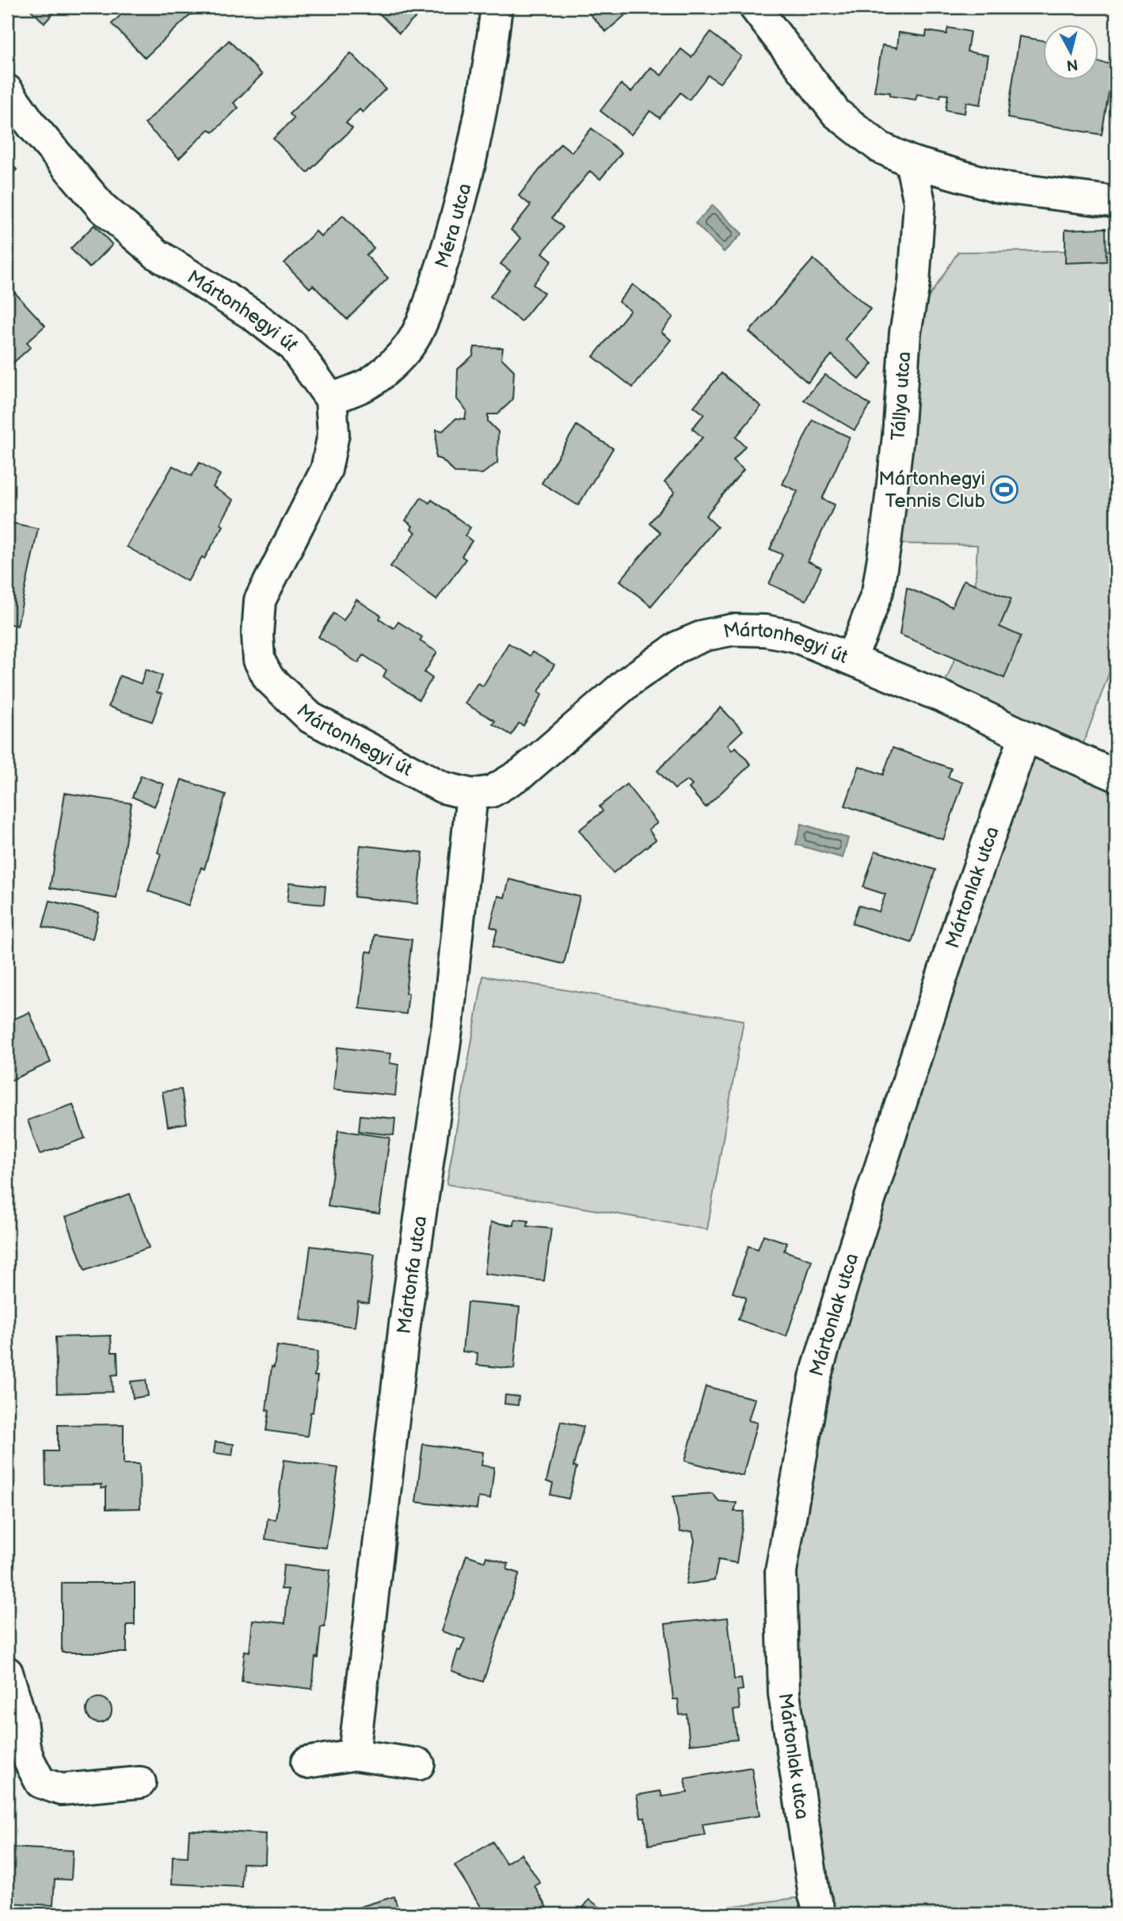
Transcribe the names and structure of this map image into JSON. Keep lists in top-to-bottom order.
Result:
{
  "streets": {
    "street": [
      "Méra utca",
      "Mártonhegyi út",
      "Tállya utca",
      "Mártonlak utca",
      "Mártonfa utca"
    ]
  },
  "crossings": [
    ["Méra utca", "Mártonhegyi út"],
    ["Mártonhegyi út", "Tállya utca"],
    ["Mártonhegyi út", "Mártonlak utca"],
    ["Mártonhegyi út", "Mártonfa utca"]
  ],
  "places": {
    "sports": ["Mártonhegyi Tennis Club"]
  },
  "north": "bottom"
}
